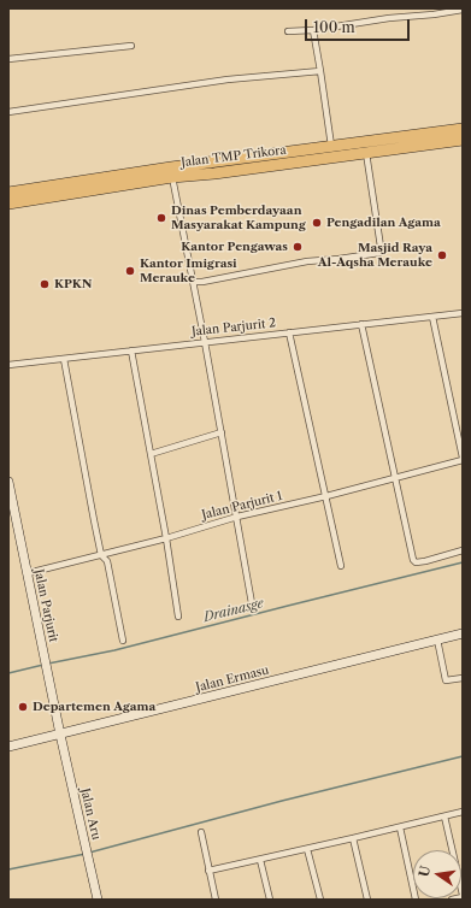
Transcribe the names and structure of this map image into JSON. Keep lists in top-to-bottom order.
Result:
{
  "streets": {
    "highway": ["Jalan TMP Trikora"],
    "street": [
      "Jalan Parjurit 2",
      "Jalan Parjurit 1",
      "Jalan Parjurit",
      "Jalan Ermasu",
      "Jalan Aru"
    ]
  },
  "crossings": [
    ["Jalan Parjurit 1", "Jalan Parjurit"],
    ["Jalan Parjurit", "Jalan Ermasu"],
    ["Jalan Parjurit", "Jalan Aru"],
    ["Jalan Ermasu", "Jalan Aru"]
  ],
  "water": ["Drainasge"],
  "places": [
    "Dinas Pemberdayaan Masyarakat Kampung",
    "Pengadilan Agama",
    "Kantor Pengawas",
    "Masjid Raya Al-Aqsha Merauke",
    "Kantor Imigrasi Merauke",
    "KPKN",
    "Departemen Agama"
  ],
  "scale_bar": "100 m",
  "north": "left"
}
